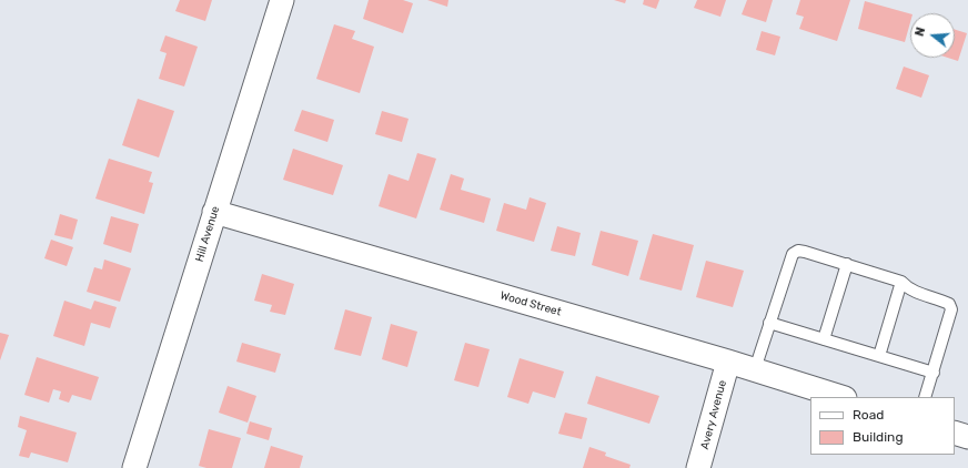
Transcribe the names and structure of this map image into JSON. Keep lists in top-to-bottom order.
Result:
{
  "streets": {
    "street": ["Hill Avenue", "Wood Street", "Avery Avenue"]
  },
  "crossings": [
    ["Hill Avenue", "Wood Street"],
    ["Wood Street", "Avery Avenue"]
  ],
  "legend": ["Road", "Building"],
  "north": "left"
}
